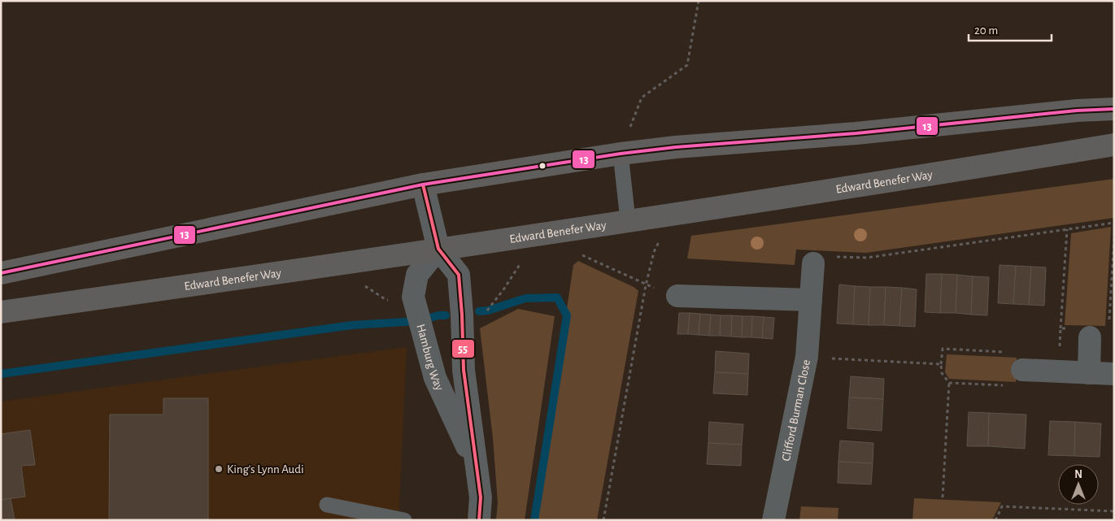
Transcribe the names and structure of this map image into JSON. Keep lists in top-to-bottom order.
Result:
{
  "streets": {
    "main road": ["Edward Benefer Way"],
    "street": ["Hamburg Way", "Clifford Burman Close"]
  },
  "crossings": [
    ["Edward Benefer Way", "Hamburg Way"]
  ],
  "places": ["King's Lynn Audi"],
  "lines": ["transit line 13", "transit line 55"],
  "scale_bar": "20 m",
  "north": "top"
}
